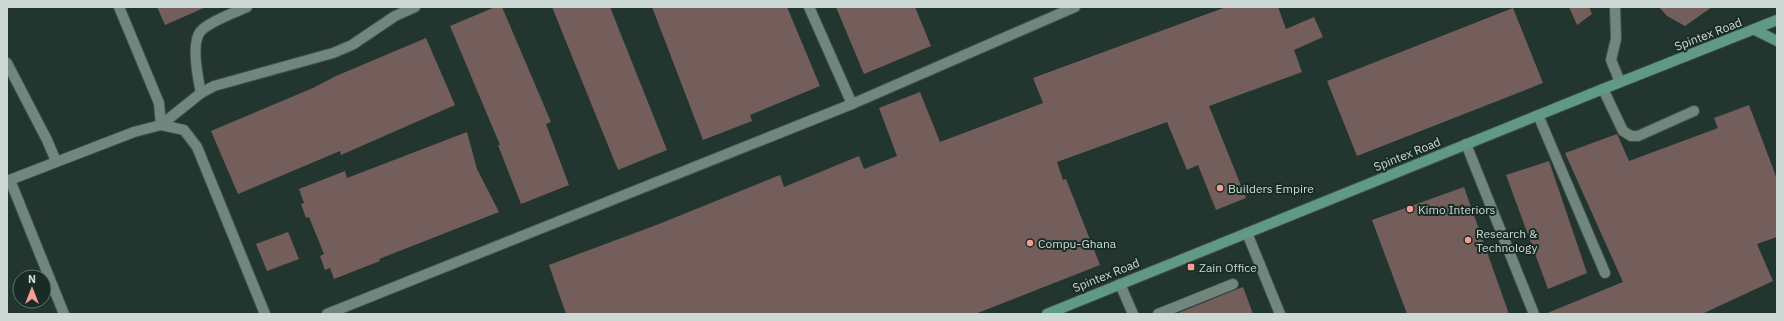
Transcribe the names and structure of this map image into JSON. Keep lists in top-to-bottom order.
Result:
{
  "streets": {
    "main road": ["Spintex Road"]
  },
  "places": {
    "other": [
      "Builders Empire",
      "Kimo Interiors",
      "Research & Technology",
      "Compu-Ghana"
    ],
    "transit": ["Zain Office"]
  },
  "north": "top"
}
